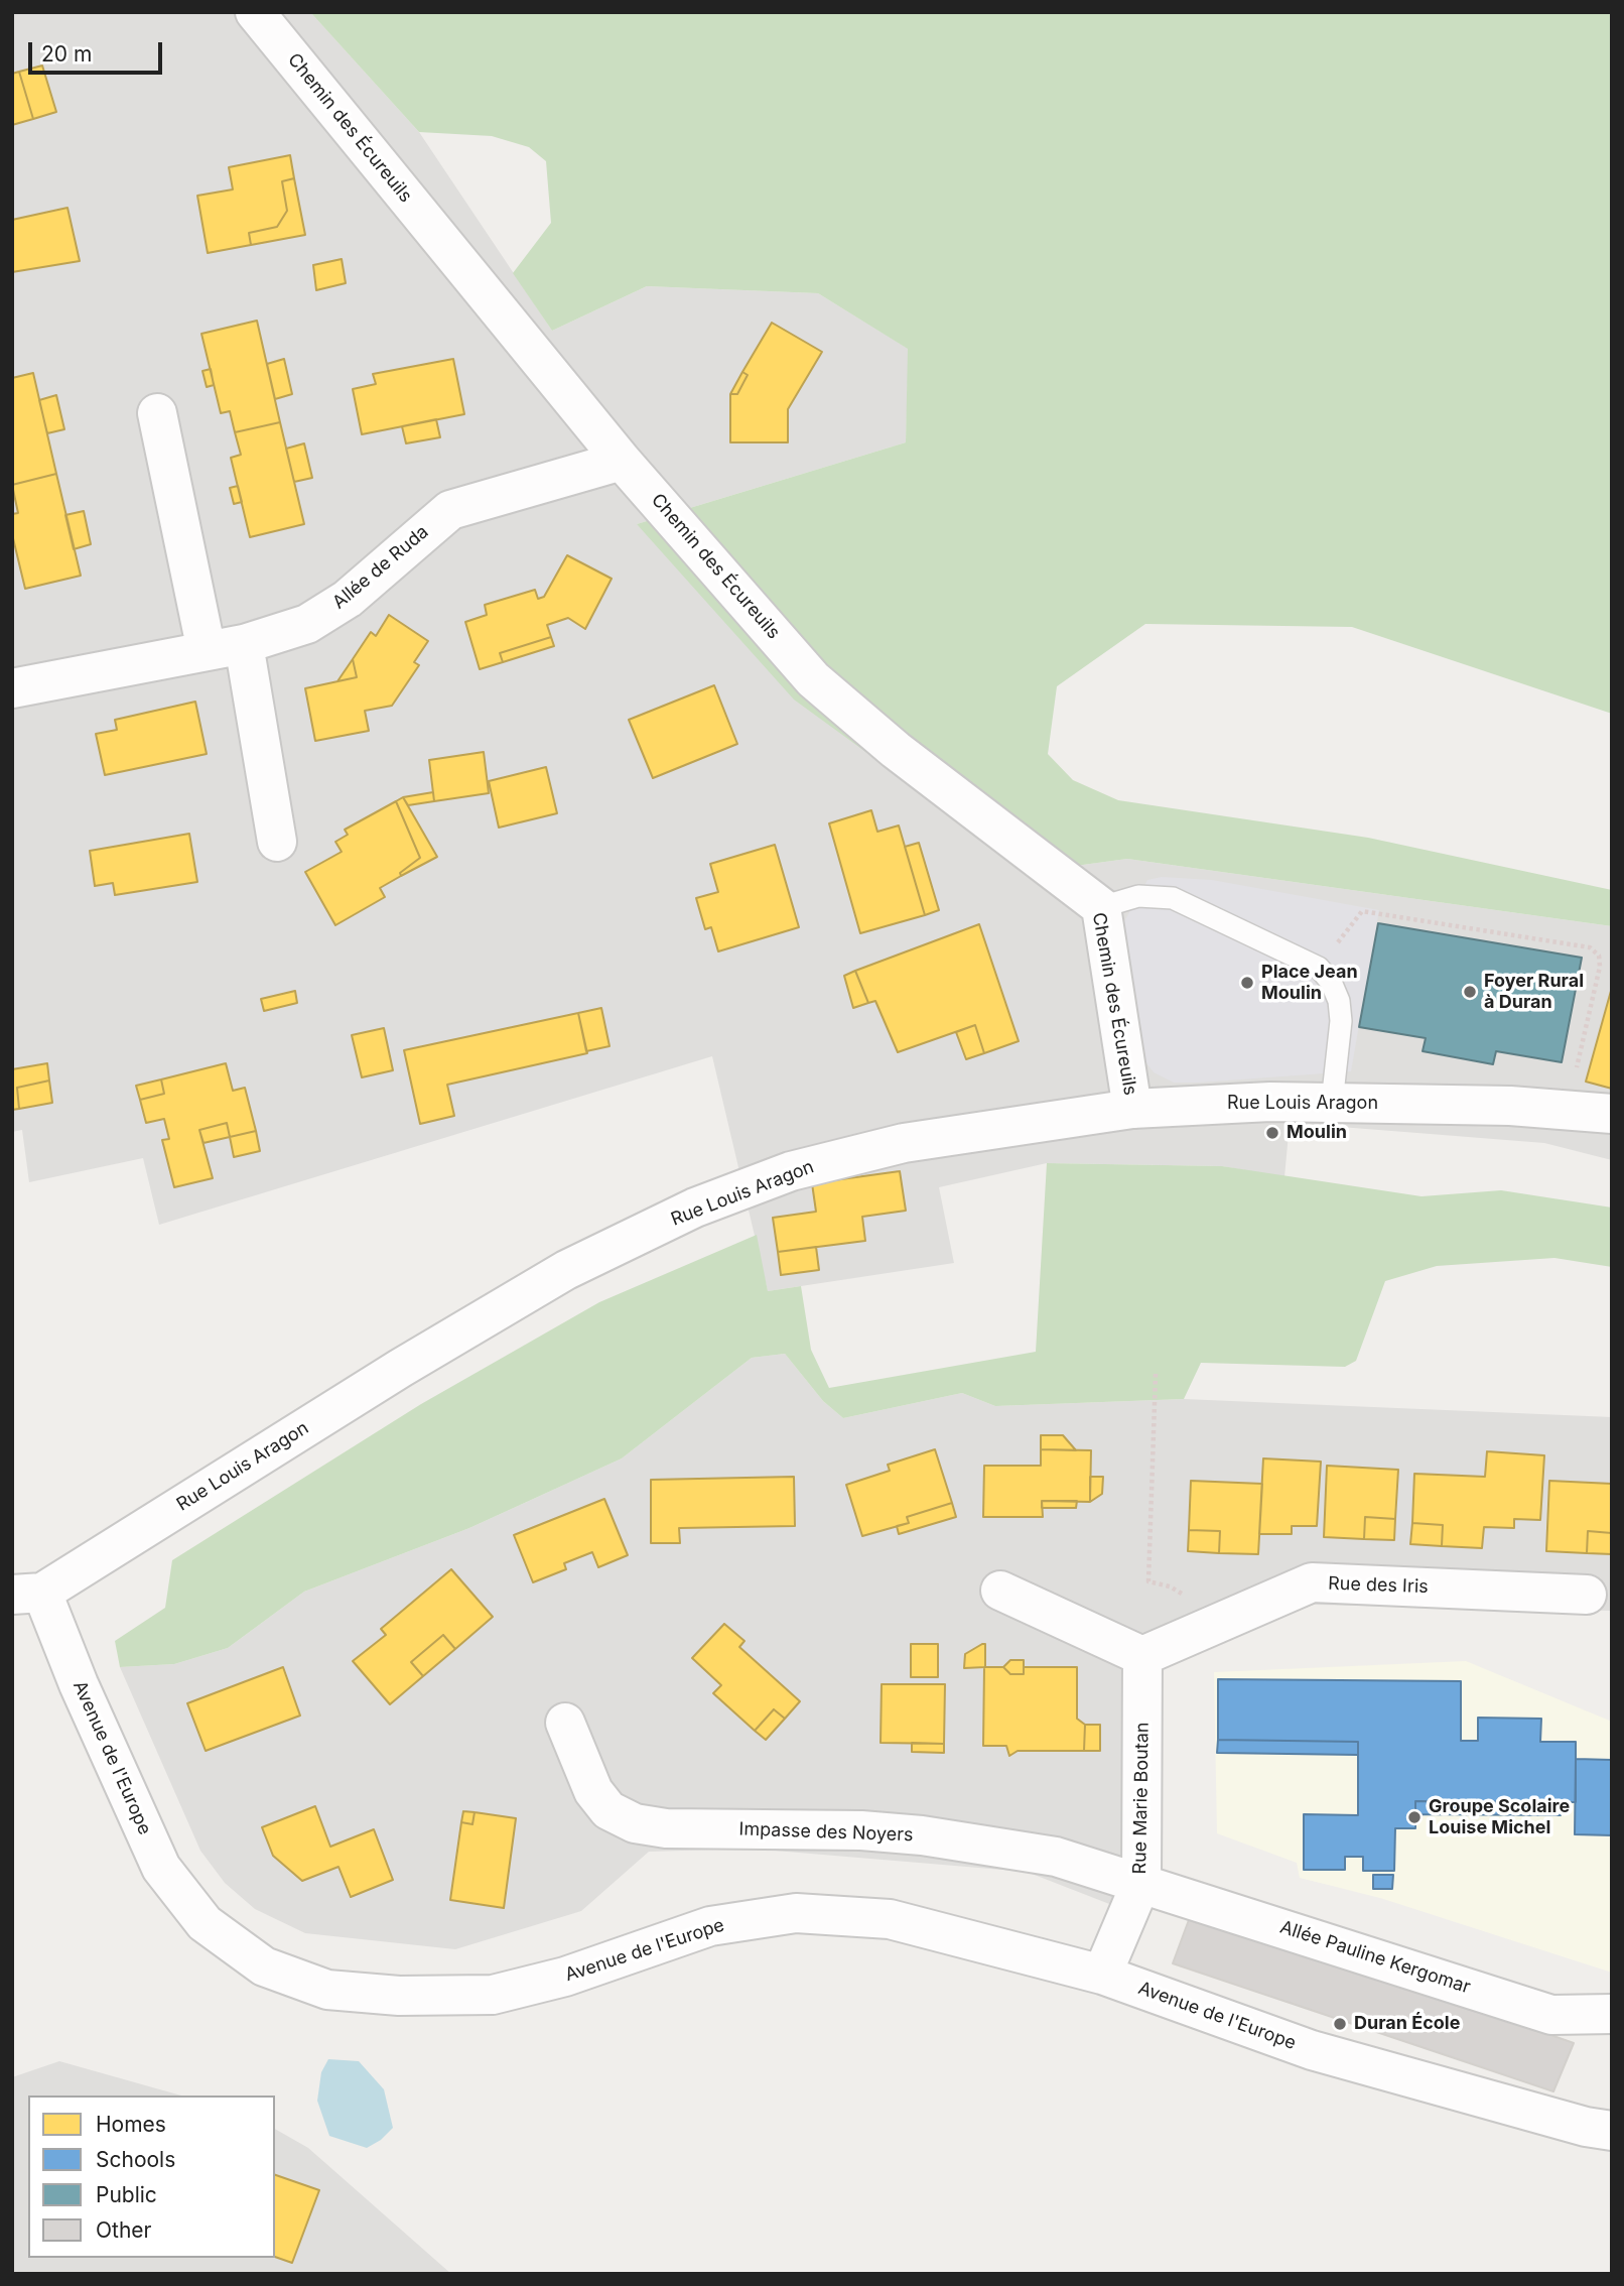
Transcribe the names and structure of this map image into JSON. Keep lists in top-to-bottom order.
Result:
{
  "streets": {
    "street": [
      "Chemin des Écureuils",
      "Allée de Ruda",
      "Rue Louis Aragon",
      "Rue des Iris",
      "Avenue de l'Europe",
      "Rue Marie Boutan",
      "Impasse des Noyers",
      "Allée Pauline Kergomar"
    ]
  },
  "crossings": [
    ["Chemin des Écureuils", "Allée de Ruda"],
    ["Chemin des Écureuils", "Rue Louis Aragon"],
    ["Rue Louis Aragon", "Avenue de l'Europe"],
    ["Rue des Iris", "Rue Marie Boutan"],
    ["Avenue de l'Europe", "Rue Marie Boutan"],
    ["Rue Marie Boutan", "Impasse des Noyers"],
    ["Rue Marie Boutan", "Allée Pauline Kergomar"],
    ["Impasse des Noyers", "Allée Pauline Kergomar"]
  ],
  "places": [
    "Place Jean Moulin",
    "Foyer Rural à Duran",
    "Moulin",
    "Groupe Scolaire Louise Michel",
    "Duran École"
  ],
  "legend": [
    "Homes",
    "Schools",
    "Public",
    "Other"
  ],
  "scale_bar": "20 m"
}
